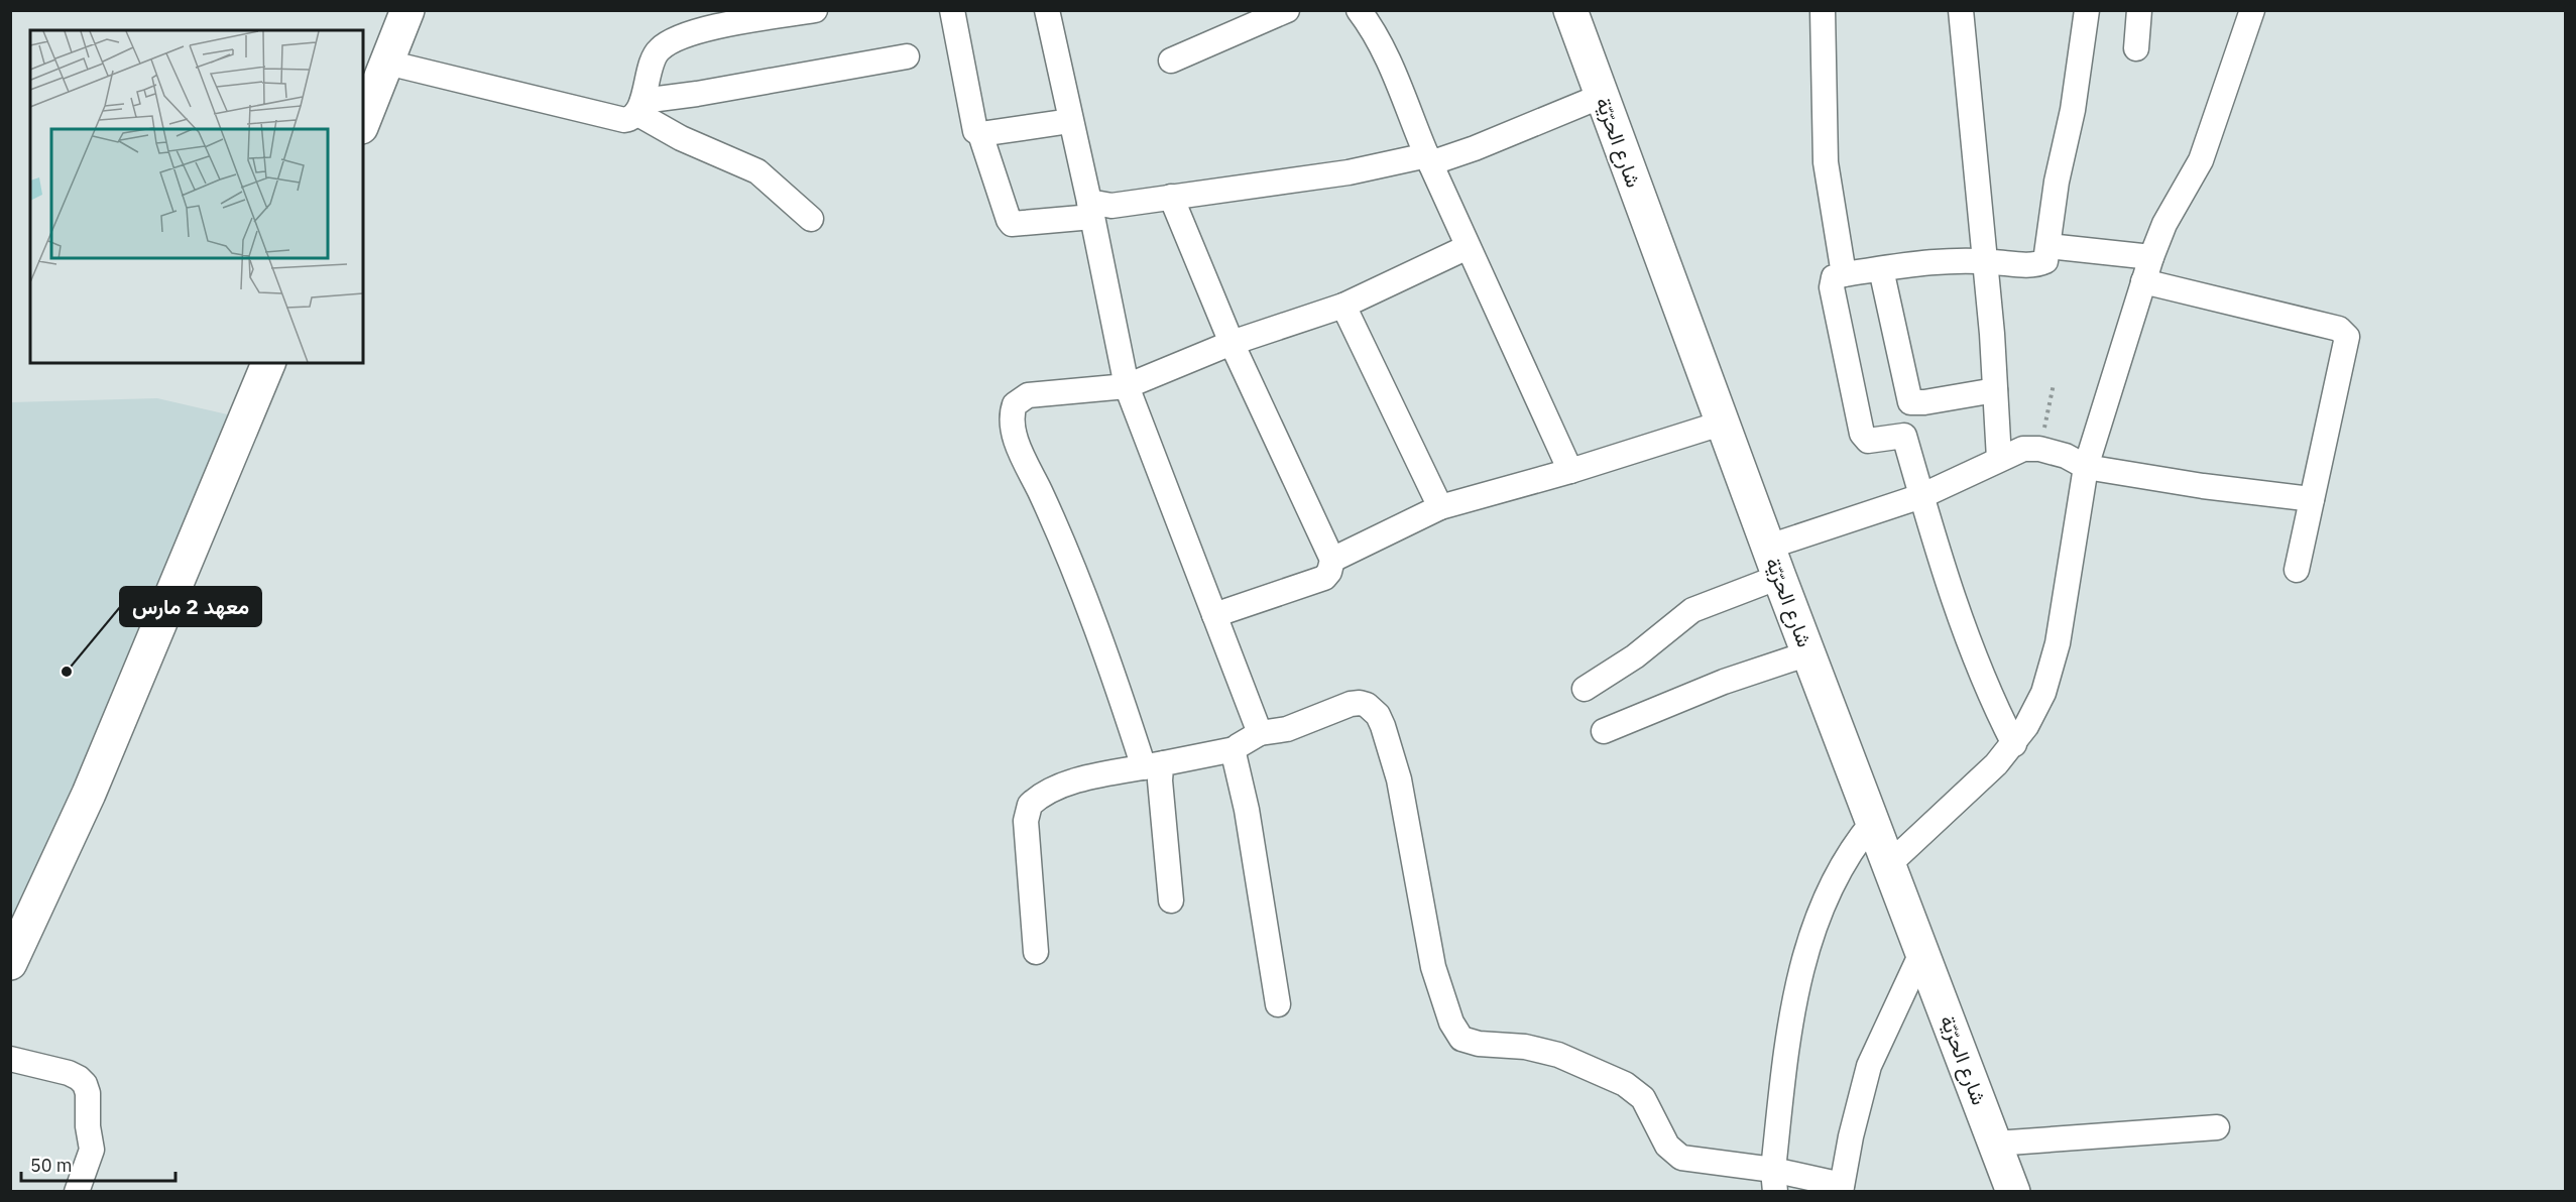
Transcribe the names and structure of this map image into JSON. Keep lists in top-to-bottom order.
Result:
{
  "streets": {
    "main road": ["شارع الحرّيّة"]
  },
  "places": ["معهد 2 مارس"],
  "scale_bar": "50 m"
}
